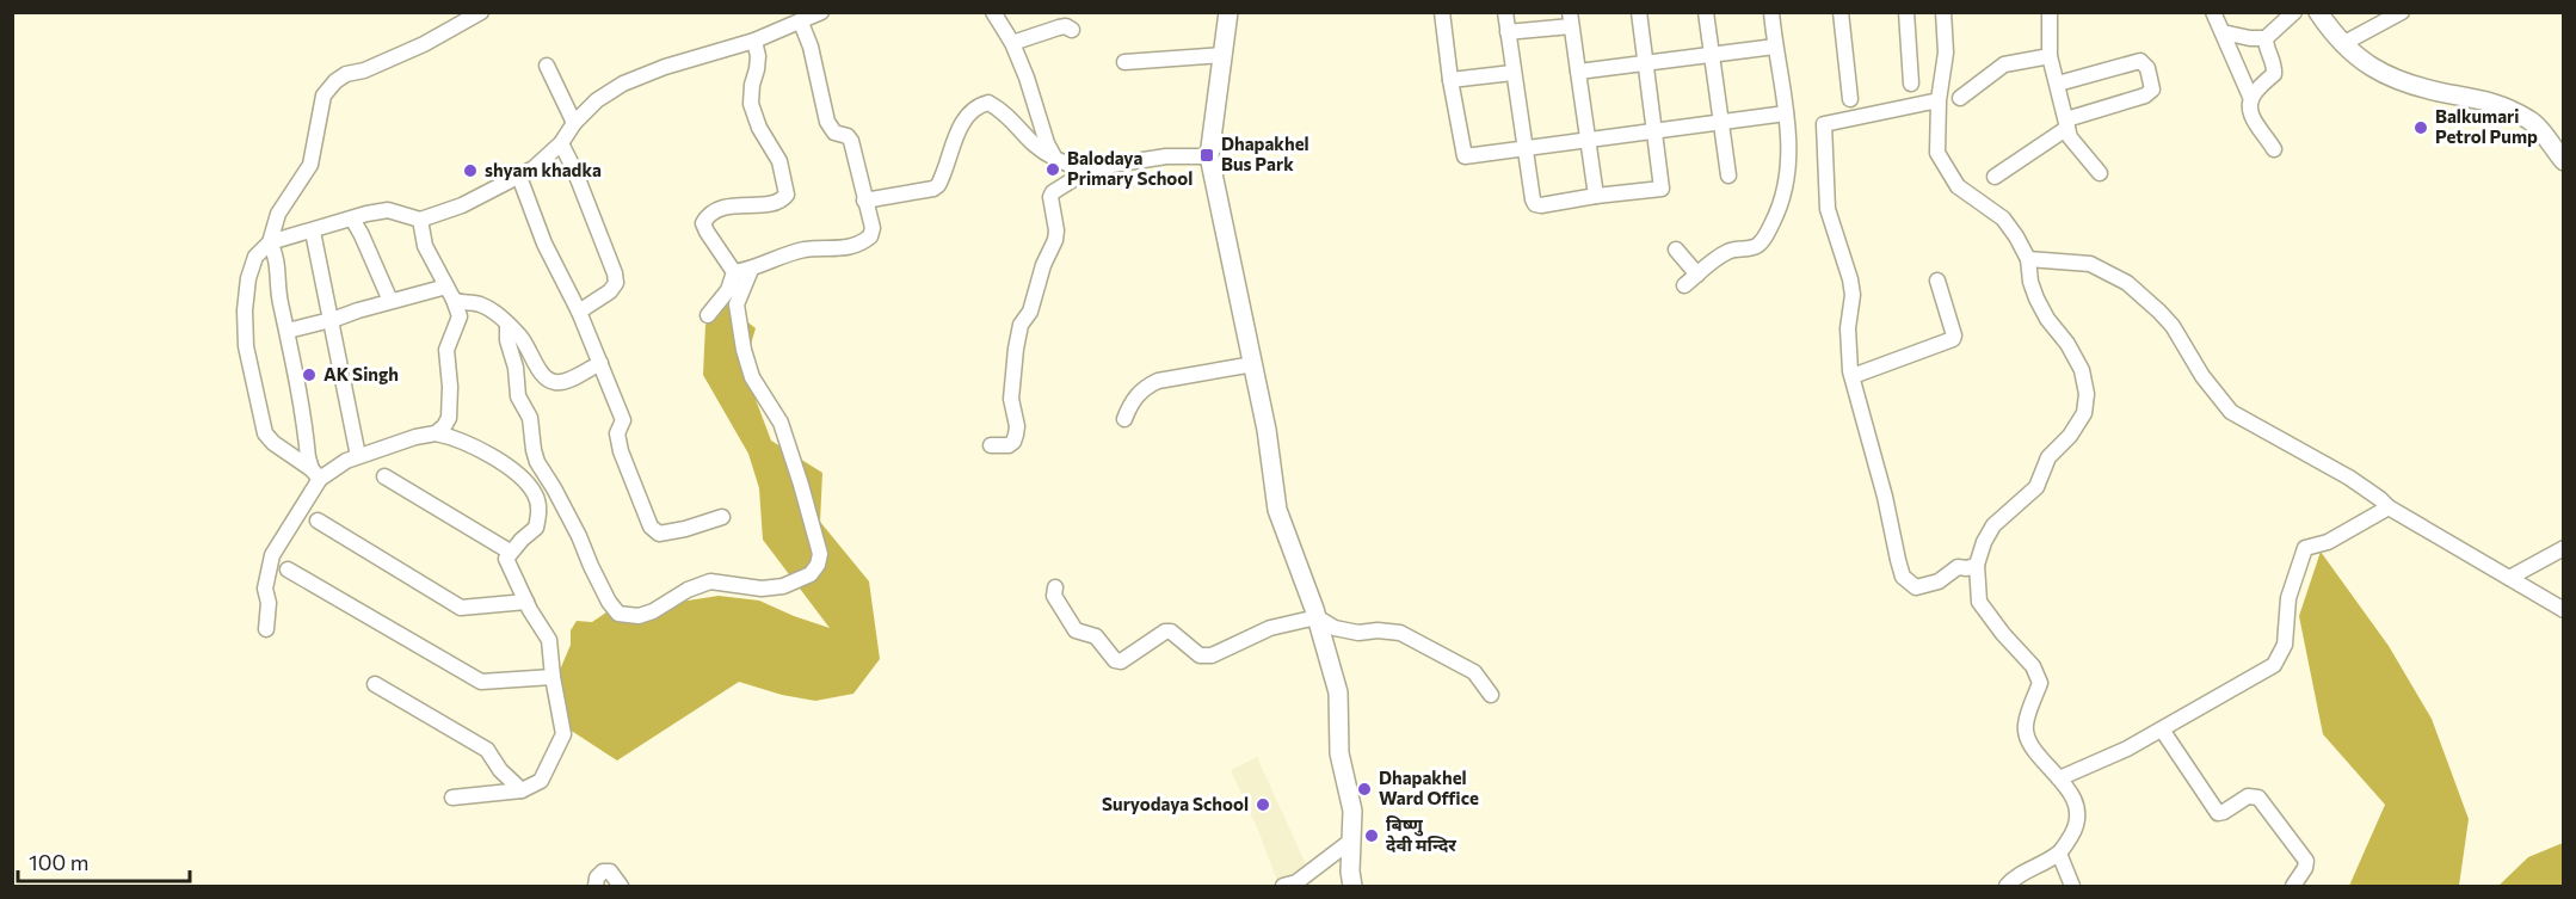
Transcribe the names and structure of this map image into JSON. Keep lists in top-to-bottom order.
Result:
{
  "places": {
    "other": [
      "Balkumari Petrol Pump",
      "Balodaya Primary School",
      "shyam khadka",
      "AK Singh",
      "Dhapakhel Ward Office",
      "Suryodaya School",
      "बिष्णु देवी मन्दिर"
    ],
    "transit": ["Dhapakhel Bus Park"]
  },
  "scale_bar": "100 m"
}
